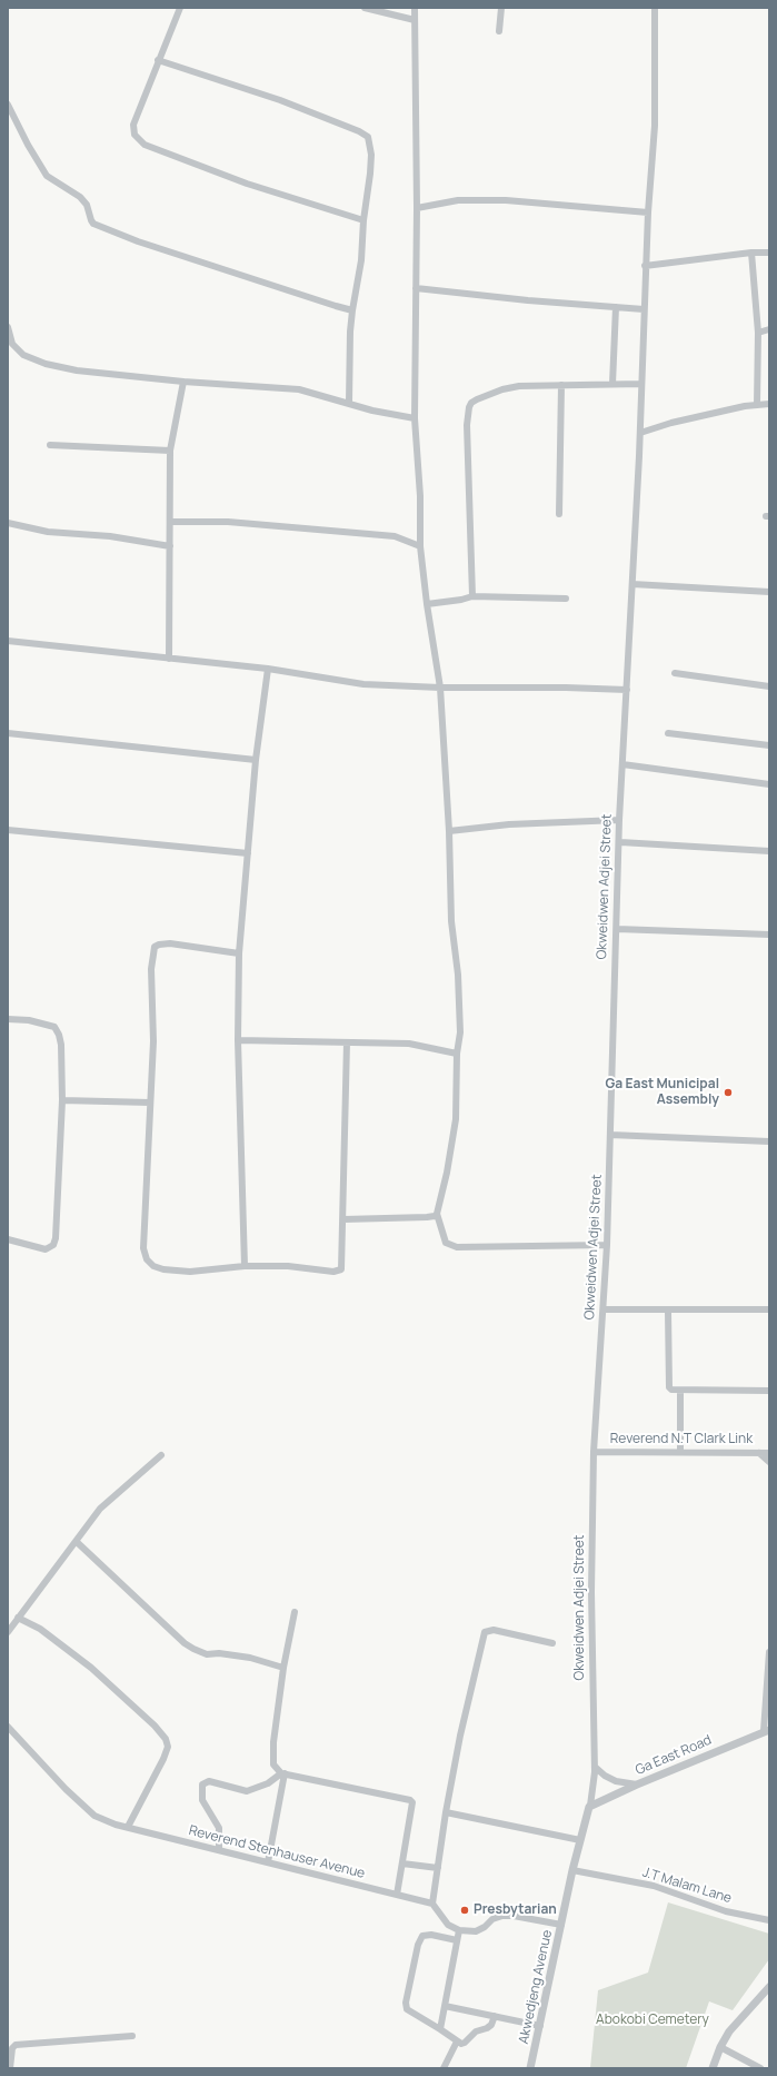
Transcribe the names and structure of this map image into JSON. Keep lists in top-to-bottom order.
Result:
{
  "streets": {
    "street": [
      "Okweidwen Adjei Street",
      "Reverend N.T Clark Link",
      "Ga East Road",
      "Reverend Stenhauser Avenue",
      "J.T Malam Lane",
      "Akwedjeng Avenue"
    ]
  },
  "crossings": [
    ["Okweidwen Adjei Street", "Reverend N.T Clark Link"],
    ["Okweidwen Adjei Street", "Ga East Road"],
    ["Okweidwen Adjei Street", "Akwedjeng Avenue"],
    ["Ga East Road", "Akwedjeng Avenue"],
    ["J.T Malam Lane", "Akwedjeng Avenue"]
  ],
  "parks": ["Abokobi Cemetery"],
  "places": ["Ga East Municipal Assembly", "Presbytarian"]
}
